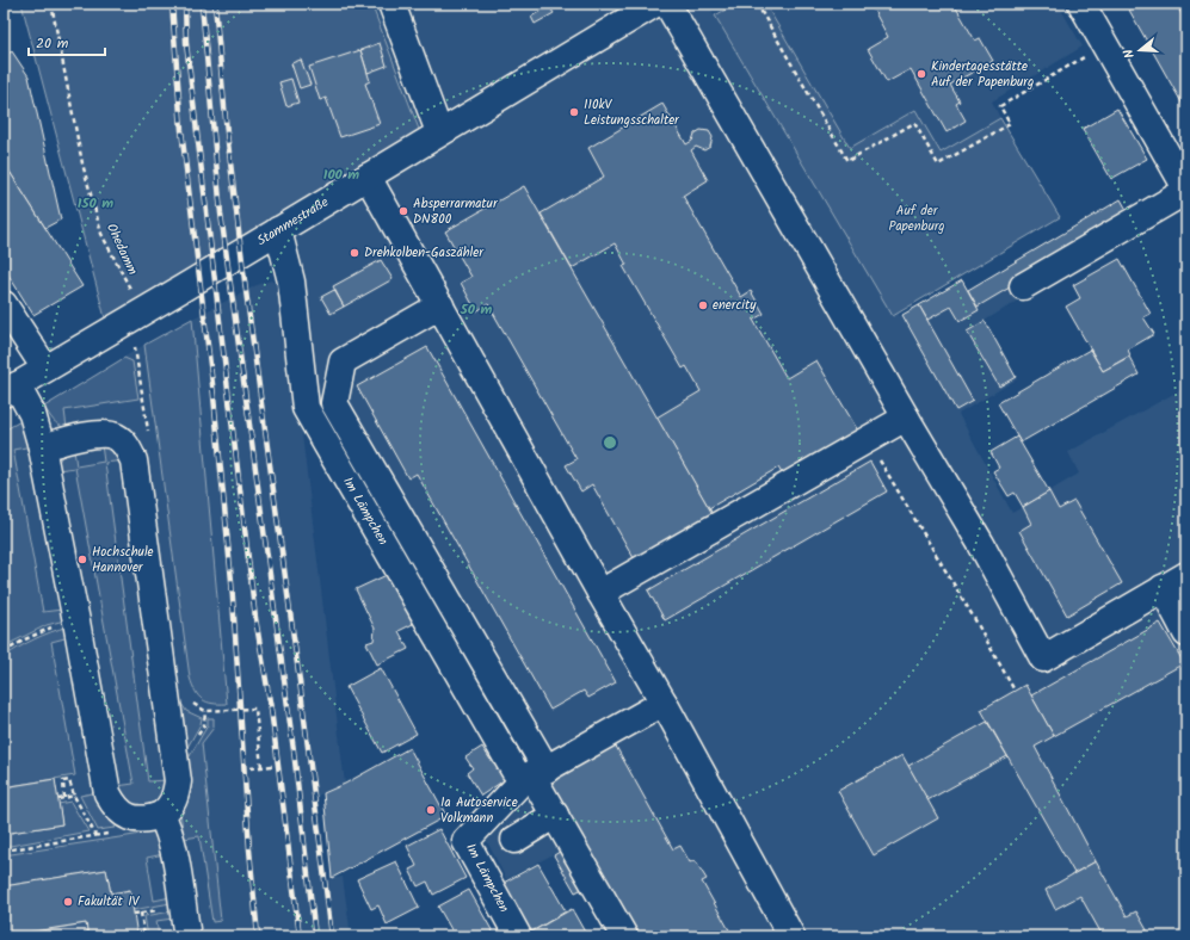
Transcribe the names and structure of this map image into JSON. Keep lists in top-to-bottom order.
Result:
{
  "streets": {
    "street": ["Stammestraße", "Im Lämpchen"],
    "path": ["Ohedamm"]
  },
  "crossings": [
    ["Stammestraße", "Ohedamm"],
    ["Stammestraße", "Im Lämpchen"]
  ],
  "parks": ["Auf der Papenburg"],
  "places": [
    "Kindertagesstätte Auf der Papenburg",
    "110kV Leistungsschalter",
    "Absperrarmatur DN800",
    "Drehkolben-Gaszähler",
    "enercity",
    "Hochschule Hannover",
    "1a Autoservice Volkmann",
    "Fakultät IV"
  ],
  "scale_bar": "20 m",
  "north": "left",
  "rings": ["100 m", "150 m", "50 m"]
}
